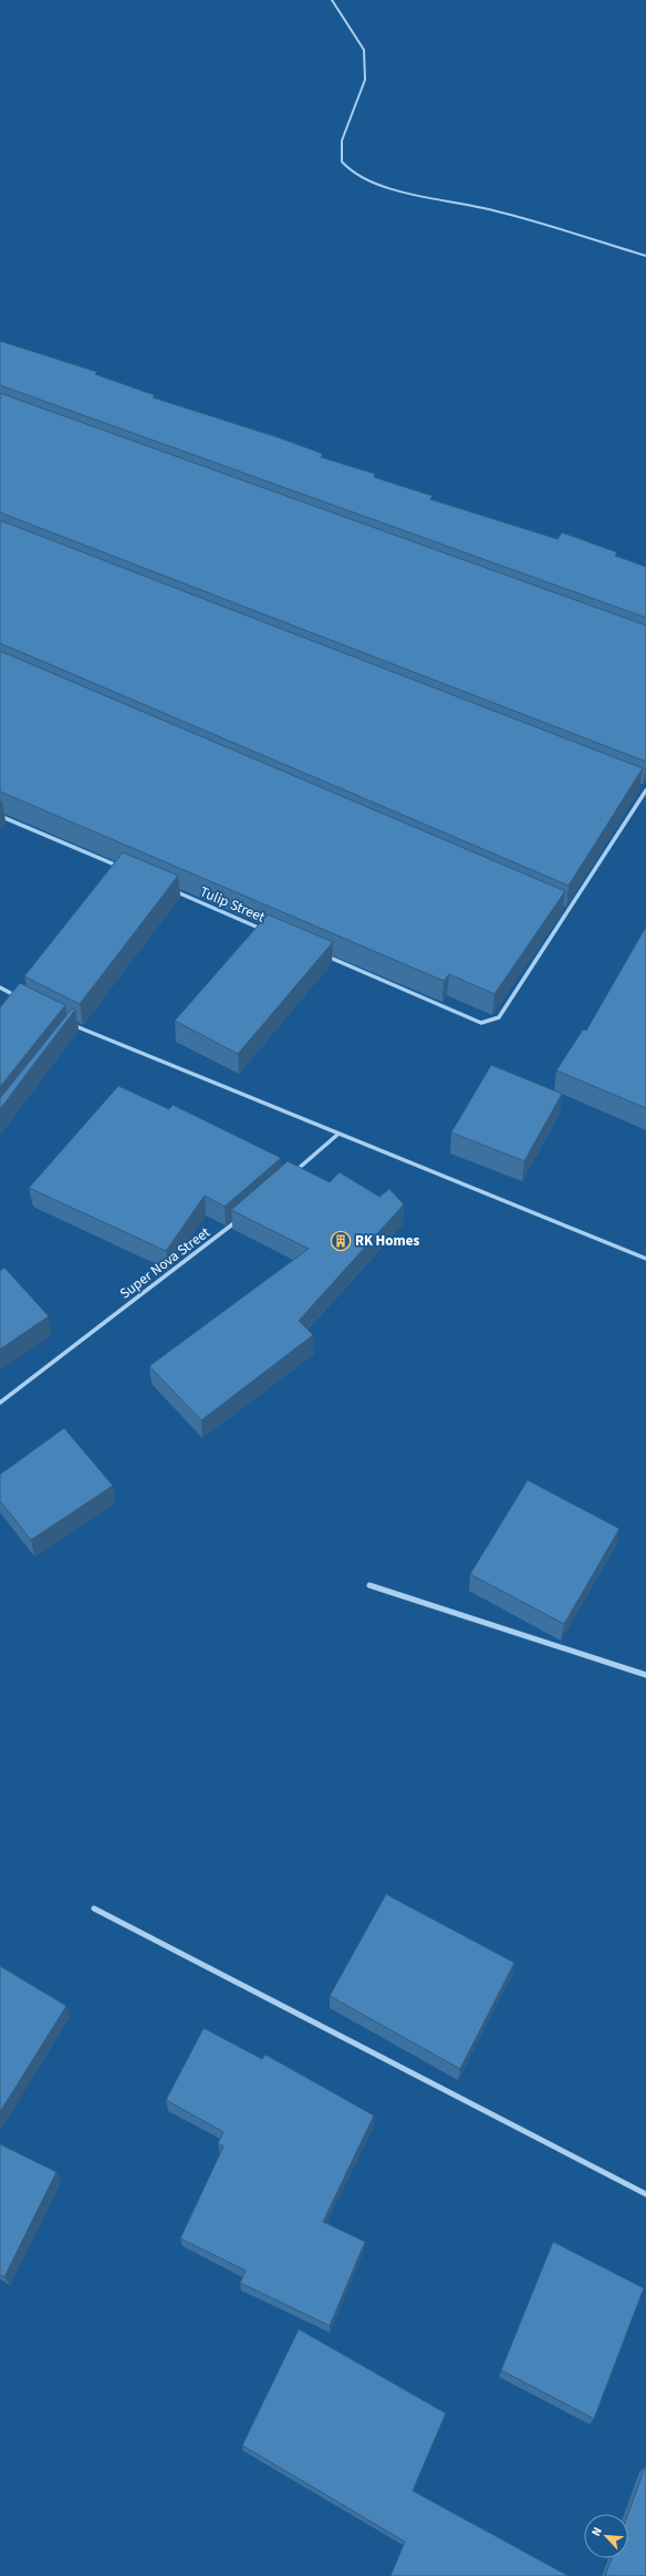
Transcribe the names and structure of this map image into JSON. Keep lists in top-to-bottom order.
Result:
{
  "streets": {
    "street": ["Tulip Street", "Super Nova Street"]
  },
  "places": {
    "building": ["RK Homes"]
  },
  "north": "top left"
}
